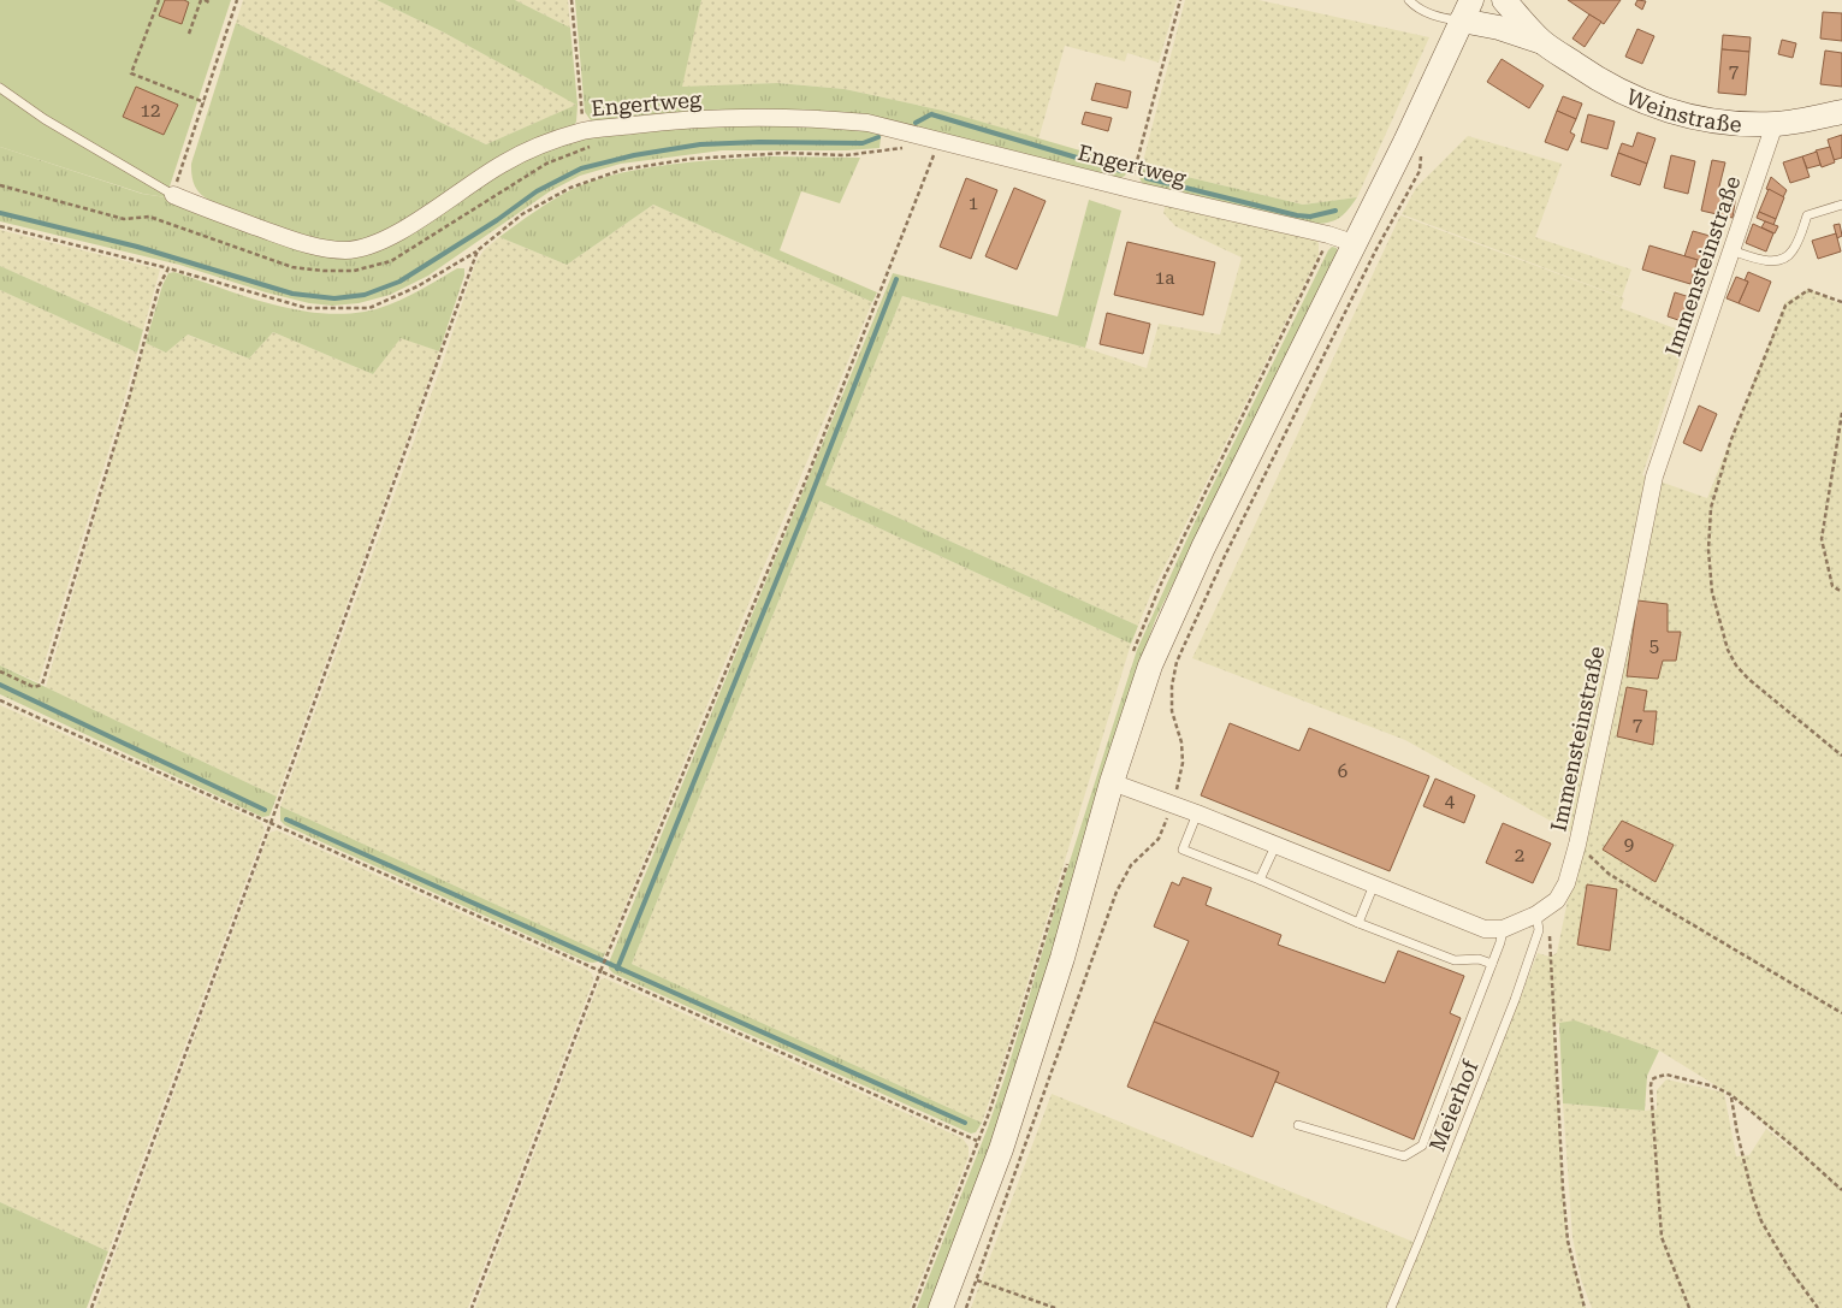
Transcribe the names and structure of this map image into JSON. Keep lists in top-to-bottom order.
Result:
{
  "streets": {
    "main road": ["Weinstraße"],
    "street": ["Engertweg", "Immensteinstraße"],
    "lane": ["Meierhof"]
  },
  "crossings": [
    ["Weinstraße", "Immensteinstraße"],
    ["Immensteinstraße", "Meierhof"]
  ],
  "house_numbers": [
    "7",
    "12",
    "1",
    "1a",
    "5",
    "7",
    "6",
    "4",
    "9",
    "2"
  ]
}
